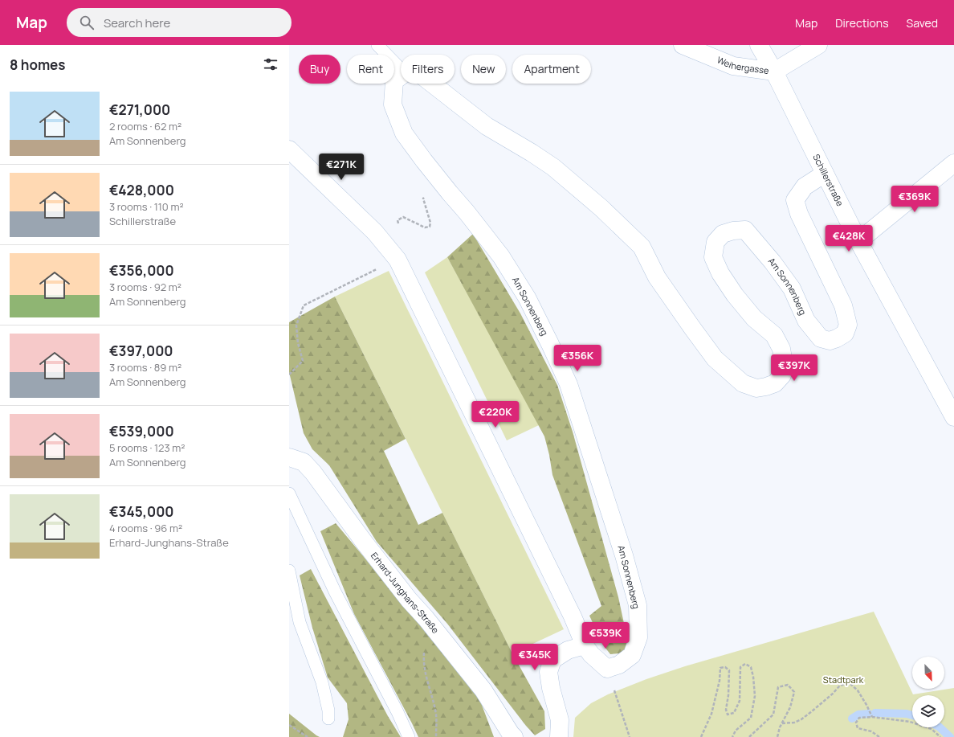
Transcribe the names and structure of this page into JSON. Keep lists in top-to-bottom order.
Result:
{
  "streets": {
    "street": [
      "Weihergasse",
      "Schillerstraße",
      "Am Sonnenberg",
      "Erhard-Junghans-Straße"
    ]
  },
  "crossings": [
    ["Weihergasse", "Schillerstraße"],
    ["Schillerstraße", "Am Sonnenberg"]
  ],
  "parks": ["Stadtpark"],
  "north": "bottom right",
  "page": {
    "header": "Map",
    "search": "Search here",
    "nav": ["Map", "Directions", "Saved"],
    "heading": "8 homes",
    "chip": [
      "Buy",
      "Rent",
      "Filters",
      "New",
      "Apartment"
    ],
    "list": [
      {
        "name": "€271,000",
        "note": "2 rooms · 62 m² · Am Sonnenberg"
      },
      {
        "name": "€428,000",
        "note": "3 rooms · 110 m² · Schillerstraße"
      },
      {
        "name": "€356,000",
        "note": "3 rooms · 92 m² · Am Sonnenberg"
      },
      {
        "name": "€397,000",
        "note": "3 rooms · 89 m² · Am Sonnenberg"
      },
      {
        "name": "€539,000",
        "note": "5 rooms · 123 m² · Am Sonnenberg"
      },
      {
        "name": "€345,000",
        "note": "4 rooms · 96 m² · Erhard-Junghans-Straße"
      }
    ],
    "price": [
      "€271K",
      "€369K",
      "€428K",
      "€356K",
      "€397K",
      "€220K",
      "€539K",
      "€345K"
    ]
  }
}
